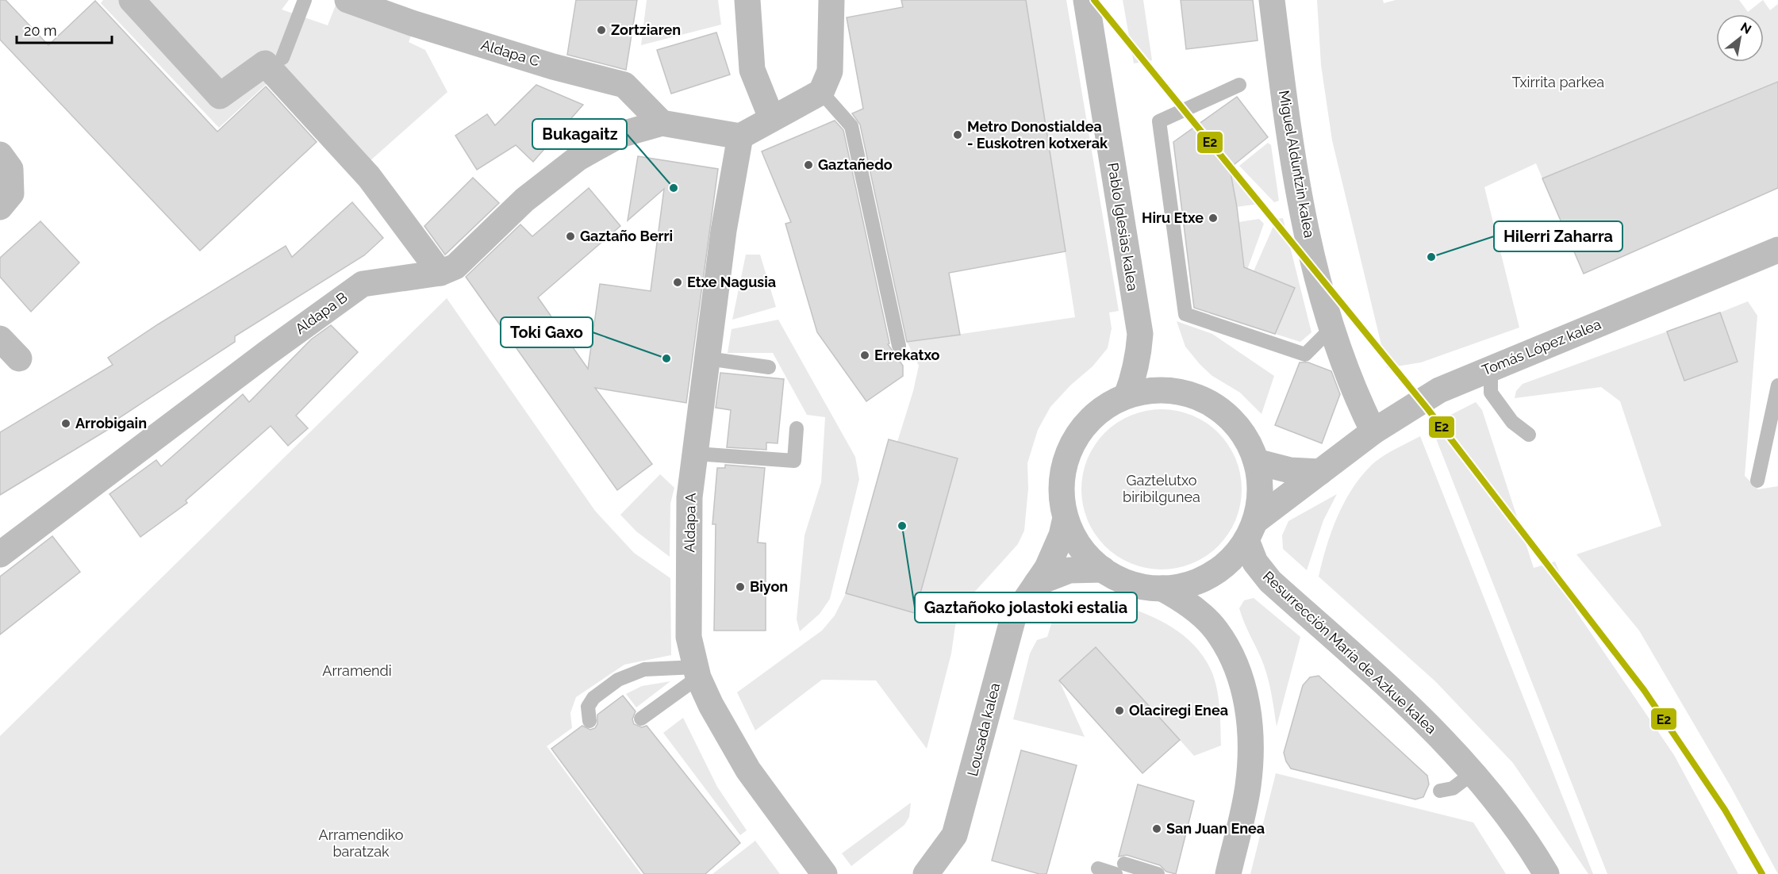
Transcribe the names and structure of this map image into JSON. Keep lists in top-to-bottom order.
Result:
{
  "streets": {
    "street": [
      "Aldapa C",
      "Miguel Alduntzin kalea",
      "Pablo Iglesias kalea",
      "Aldapa B",
      "Tomás López kalea",
      "Aldapa A",
      "Resurrección María de Azkue kalea",
      "Lousada kalea"
    ]
  },
  "crossings": [
    ["Aldapa C", "Aldapa B"],
    ["Miguel Alduntzin kalea", "Tomás López kalea"],
    ["Tomás López kalea", "Resurrección María de Azkue kalea"]
  ],
  "parks": [
    "Txirrita parkea",
    "Gaztelutxo biribilgunea",
    "Arramendi",
    "Arramendiko baratzak"
  ],
  "places": [
    "Zortziaren",
    "Metro Donostialdea - Euskotren kotxerak",
    "Gaztañedo",
    "Bukagaitz",
    "Hiru Etxe",
    "Gaztaño Berri",
    "Hilerri Zaharra",
    "Etxe Nagusia",
    "Errekatxo",
    "Toki Gaxo",
    "Arrobigain",
    "Gaztañoko jolastoki estalia",
    "Biyon",
    "Olaciregi Enea",
    "San Juan Enea"
  ],
  "lines": ["transit line E2"],
  "scale_bar": "20 m",
  "north": "top right"
}
